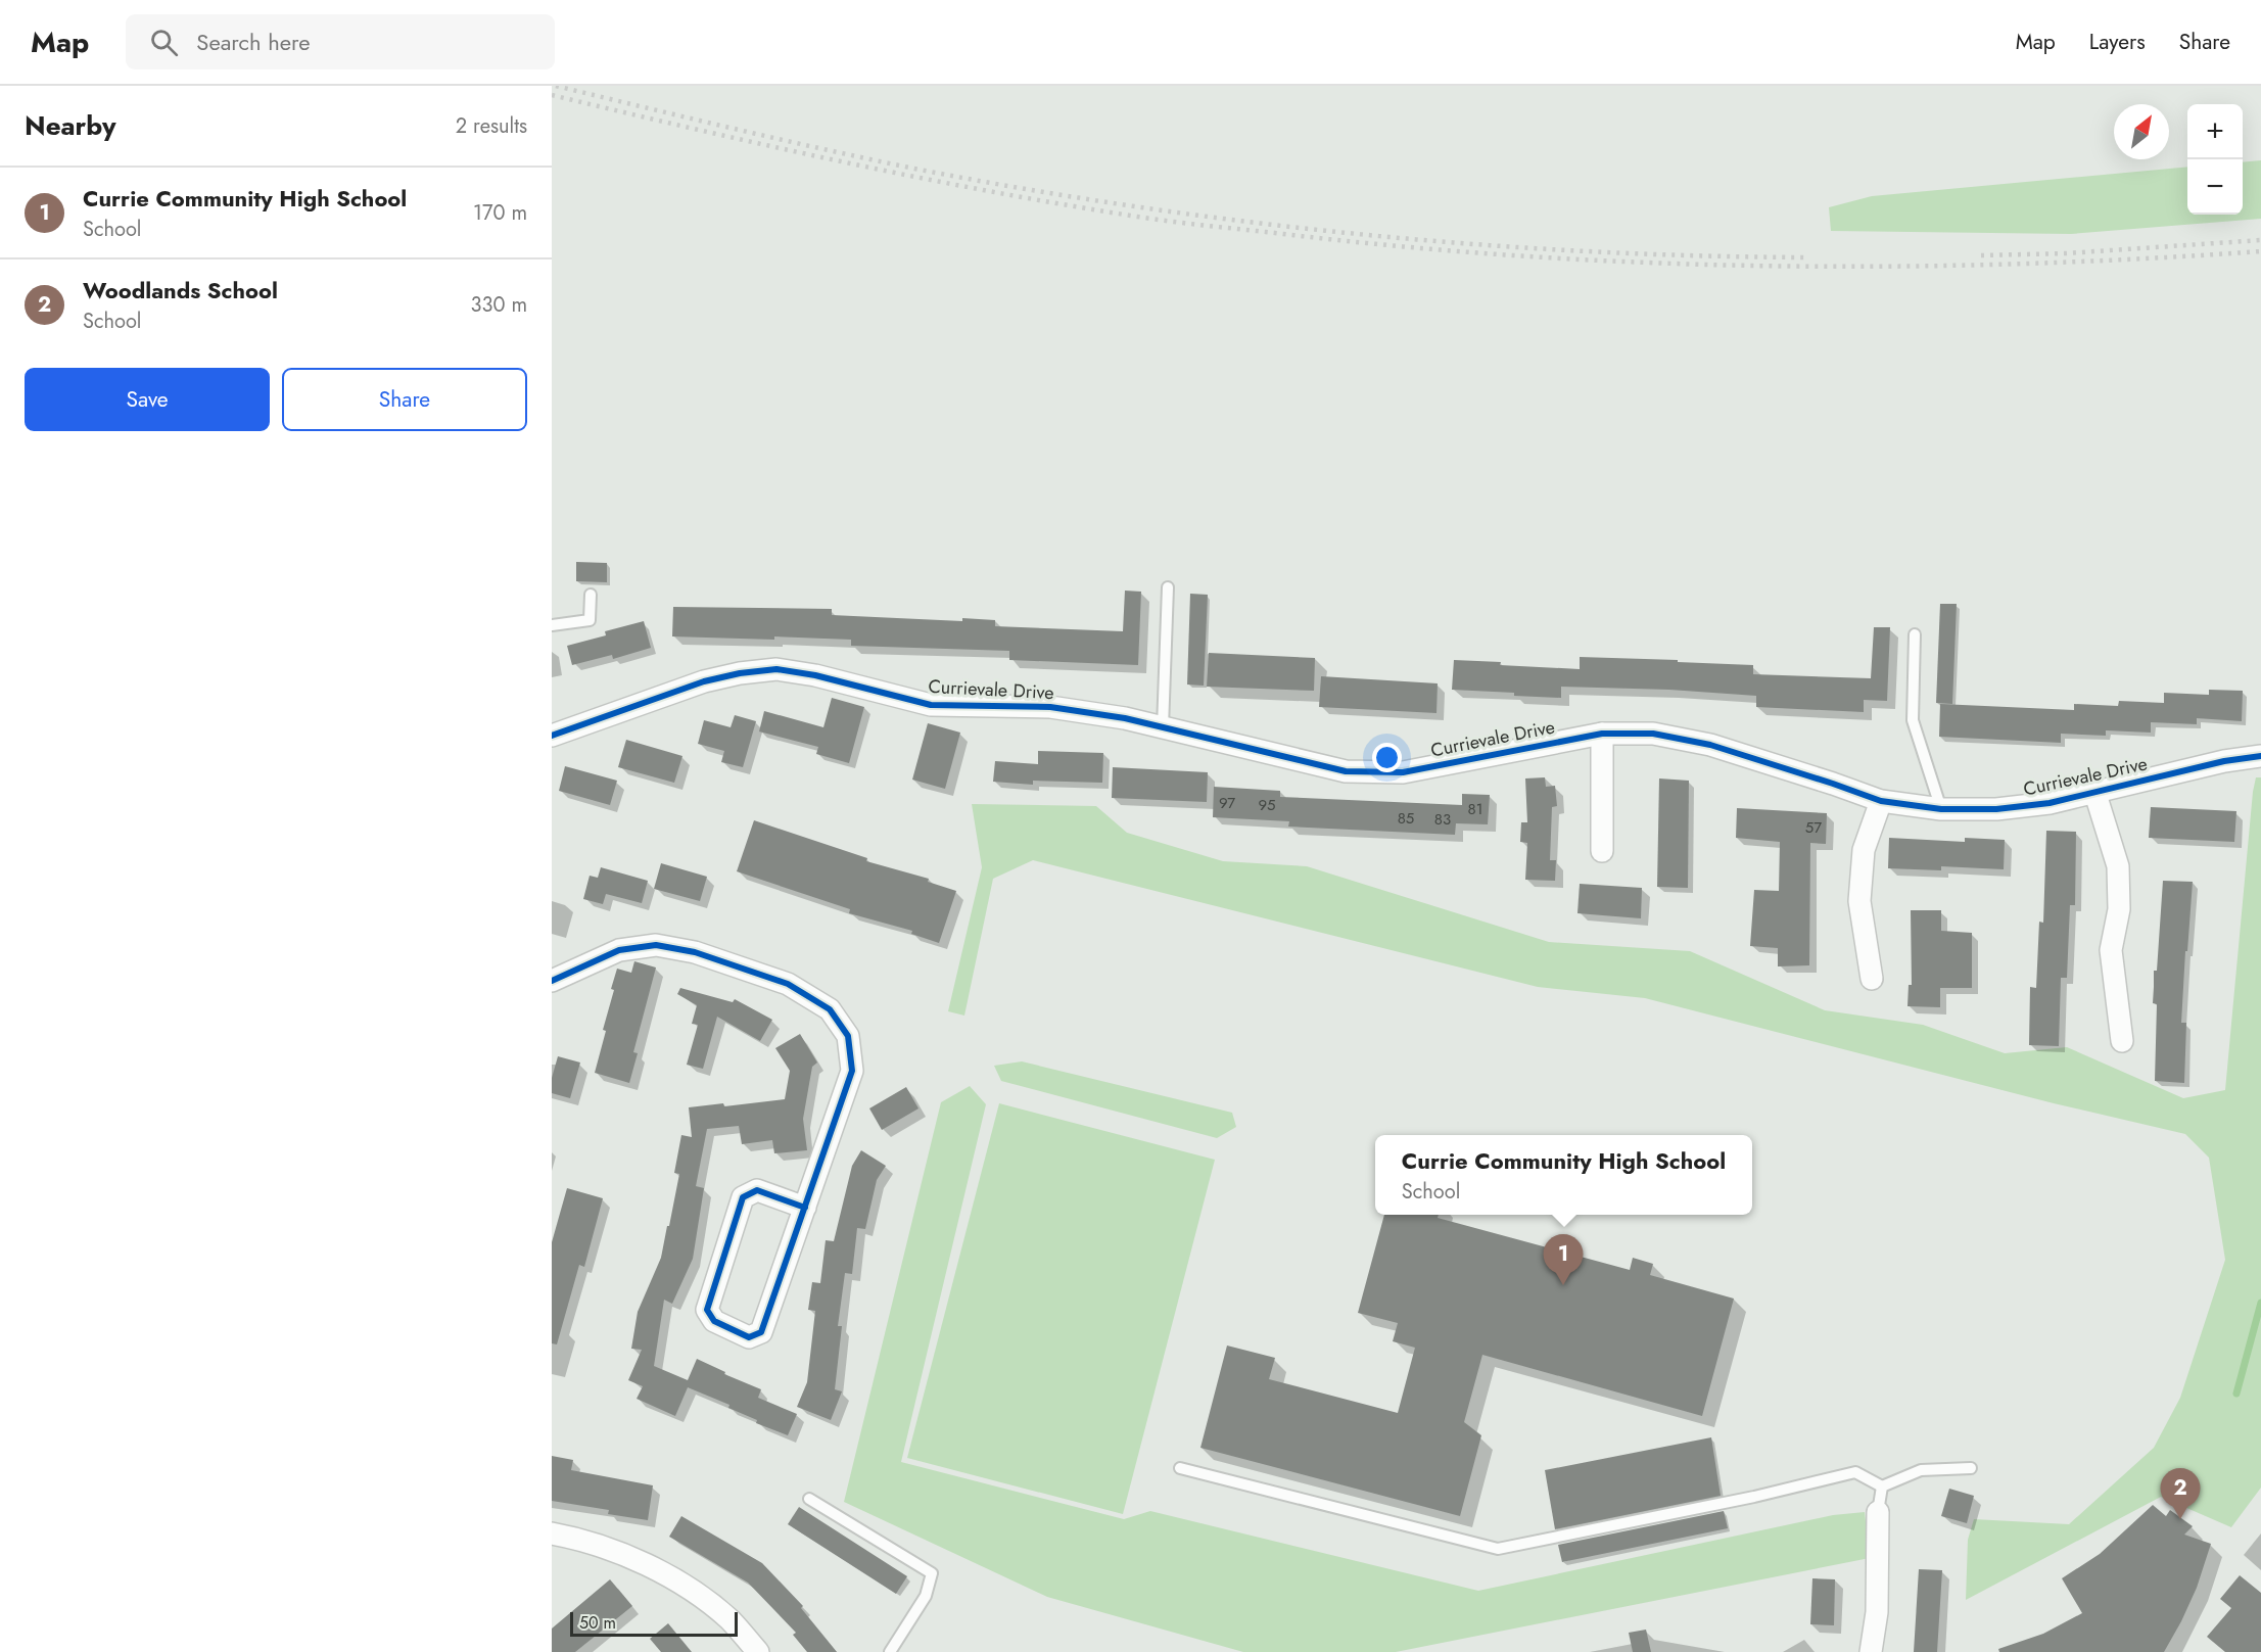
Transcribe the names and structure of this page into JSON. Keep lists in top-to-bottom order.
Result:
{
  "streets": {
    "street": ["Currievale Drive"]
  },
  "house_numbers": [
    "97",
    "95",
    "81",
    "85",
    "83",
    "57"
  ],
  "scale_bar": "50 m",
  "north": "top right",
  "page": {
    "header": "Map",
    "search": "Search here",
    "nav": ["Map", "Layers", "Share"],
    "heading": ["Nearby", "2 results"],
    "map_buttons": ["+", "−"],
    "list": [
      {
        "mark": "1",
        "name": "Currie Community High School",
        "note": "School",
        "value": "170 m"
      },
      {
        "mark": "2",
        "name": "Woodlands School",
        "note": "School",
        "value": "330 m"
      }
    ],
    "buttons": ["Save", "Share"],
    "popup": ["Currie Community High School", "School"],
    "pins": ["1", "2"],
    "scale": "50 m"
  }
}
